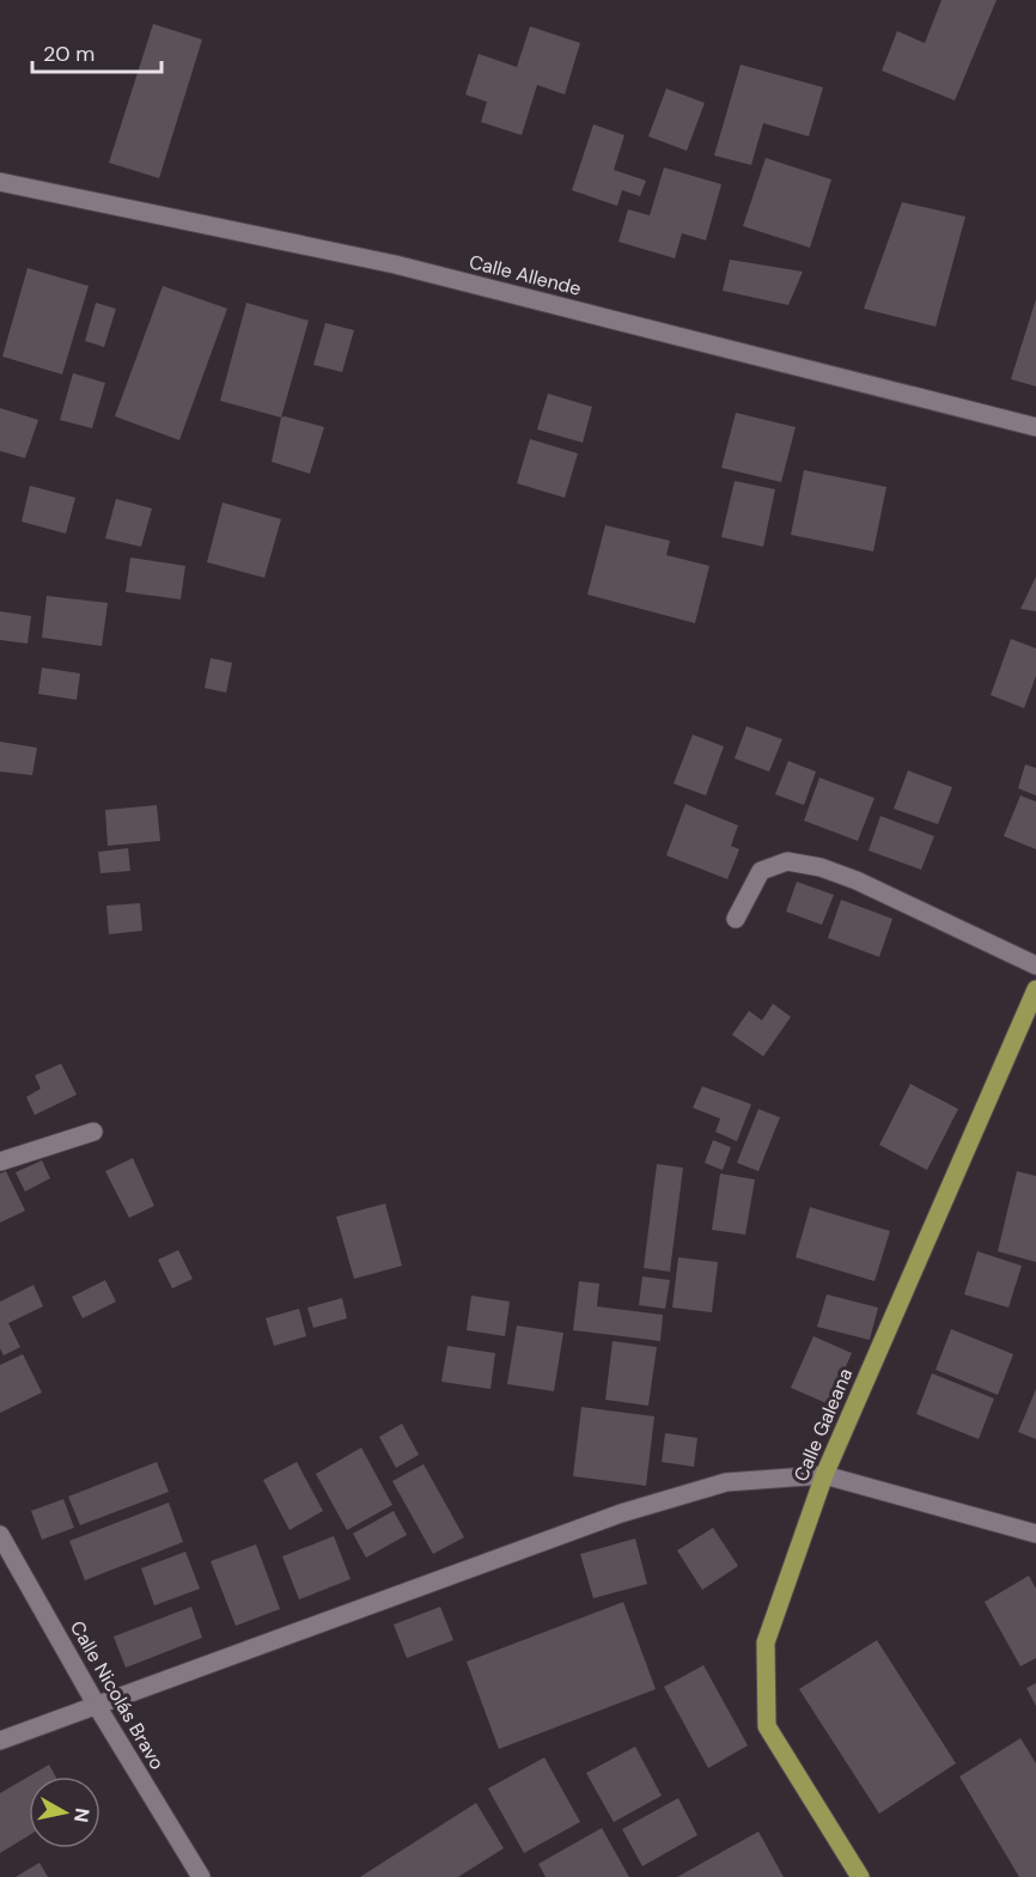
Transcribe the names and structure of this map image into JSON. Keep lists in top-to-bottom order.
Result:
{
  "streets": {
    "main road": ["Calle Galeana"],
    "street": ["Calle Allende", "Calle Nicolás Bravo"]
  },
  "scale_bar": "20 m",
  "north": "right"
}
